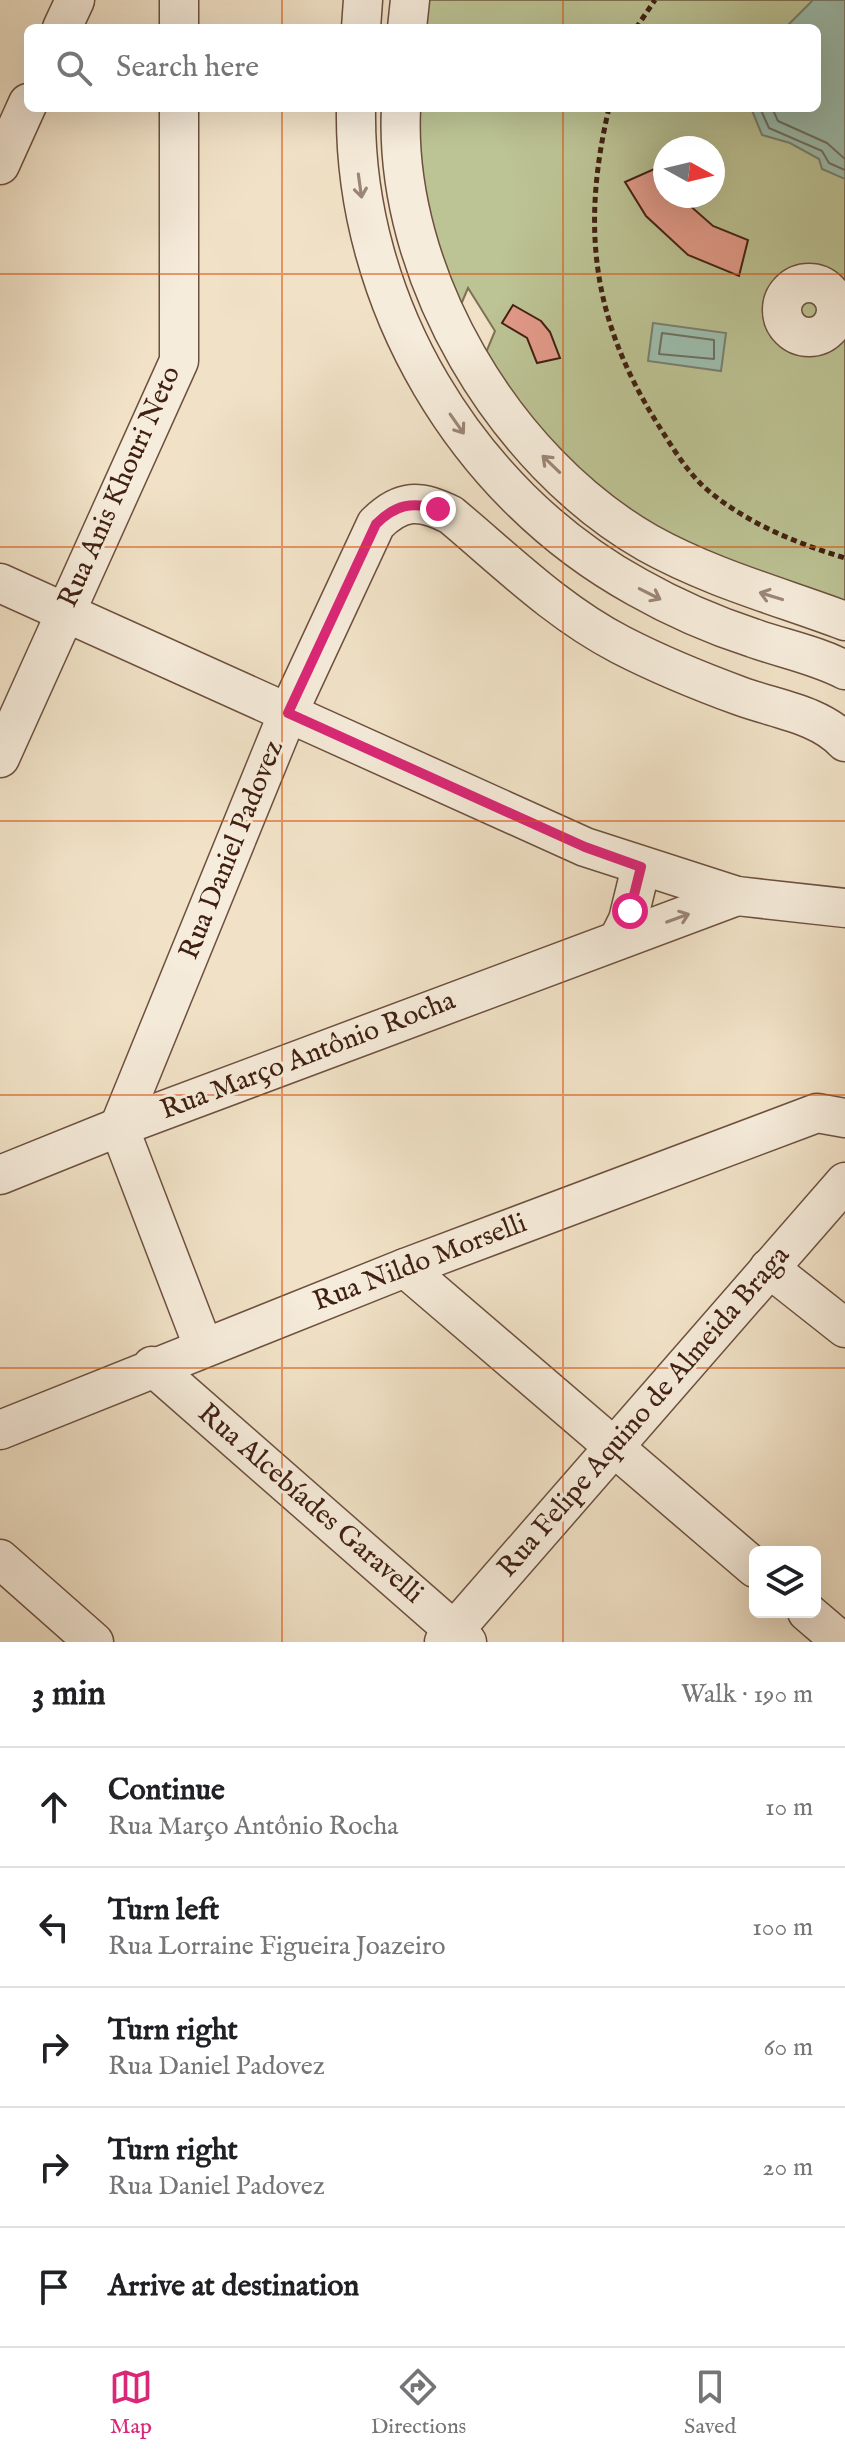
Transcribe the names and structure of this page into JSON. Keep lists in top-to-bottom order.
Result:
{
  "streets": {
    "street": [
      "Rua Anis Khouri Neto",
      "Rua Daniel Padovez",
      "Rua Março Antônio Rocha",
      "Rua Nildo Morselli",
      "Rua Felipe Aquino de Almeida Braga",
      "Rua Alcebíades Garavelli"
    ]
  },
  "crossings": [
    ["Rua Daniel Padovez", "Rua Março Antônio Rocha"],
    ["Rua Nildo Morselli", "Rua Alcebíades Garavelli"],
    ["Rua Felipe Aquino de Almeida Braga", "Rua Alcebíades Garavelli"]
  ],
  "north": "right",
  "page": {
    "search": "Search here",
    "heading": ["3 min", "Walk · 190 m"],
    "list": [
      ["Continue", "Rua Março Antônio Rocha", "10 m"],
      ["Turn left", "Rua Lorraine Figueira Joazeiro", "100 m"],
      ["Turn right", "Rua Daniel Padovez", "60 m"],
      ["Turn right", "Rua Daniel Padovez", "20 m"],
      "Arrive at destination"
    ],
    "nav": ["Map", "Directions", "Saved"]
  }
}
